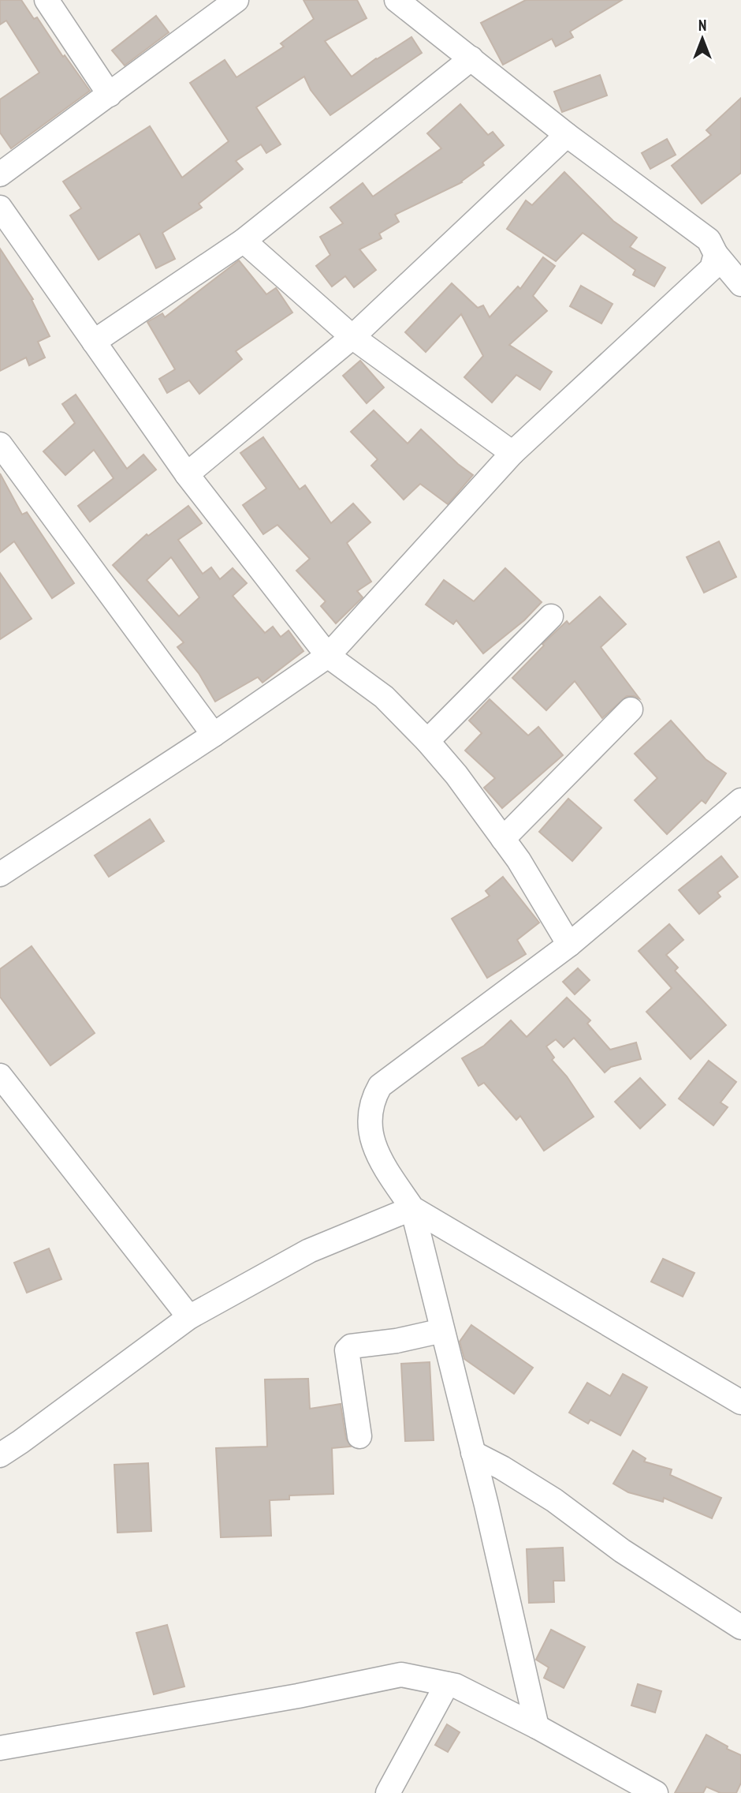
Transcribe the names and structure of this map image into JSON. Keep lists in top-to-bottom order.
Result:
{
  "north": "top"
}
